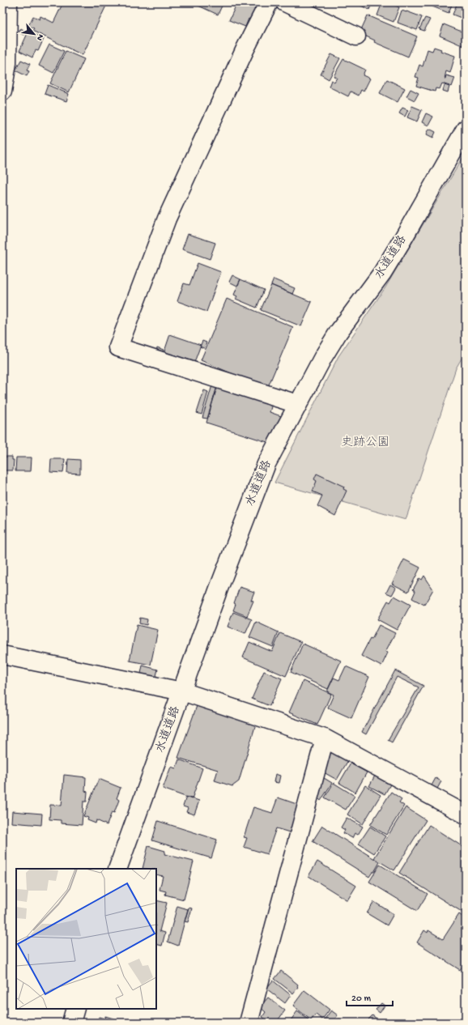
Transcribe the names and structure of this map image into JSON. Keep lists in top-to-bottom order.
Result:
{
  "streets": {
    "street": ["水道道路"]
  },
  "parks": ["史跡公園"],
  "scale_bar": "20 m",
  "north": "bottom right"
}
